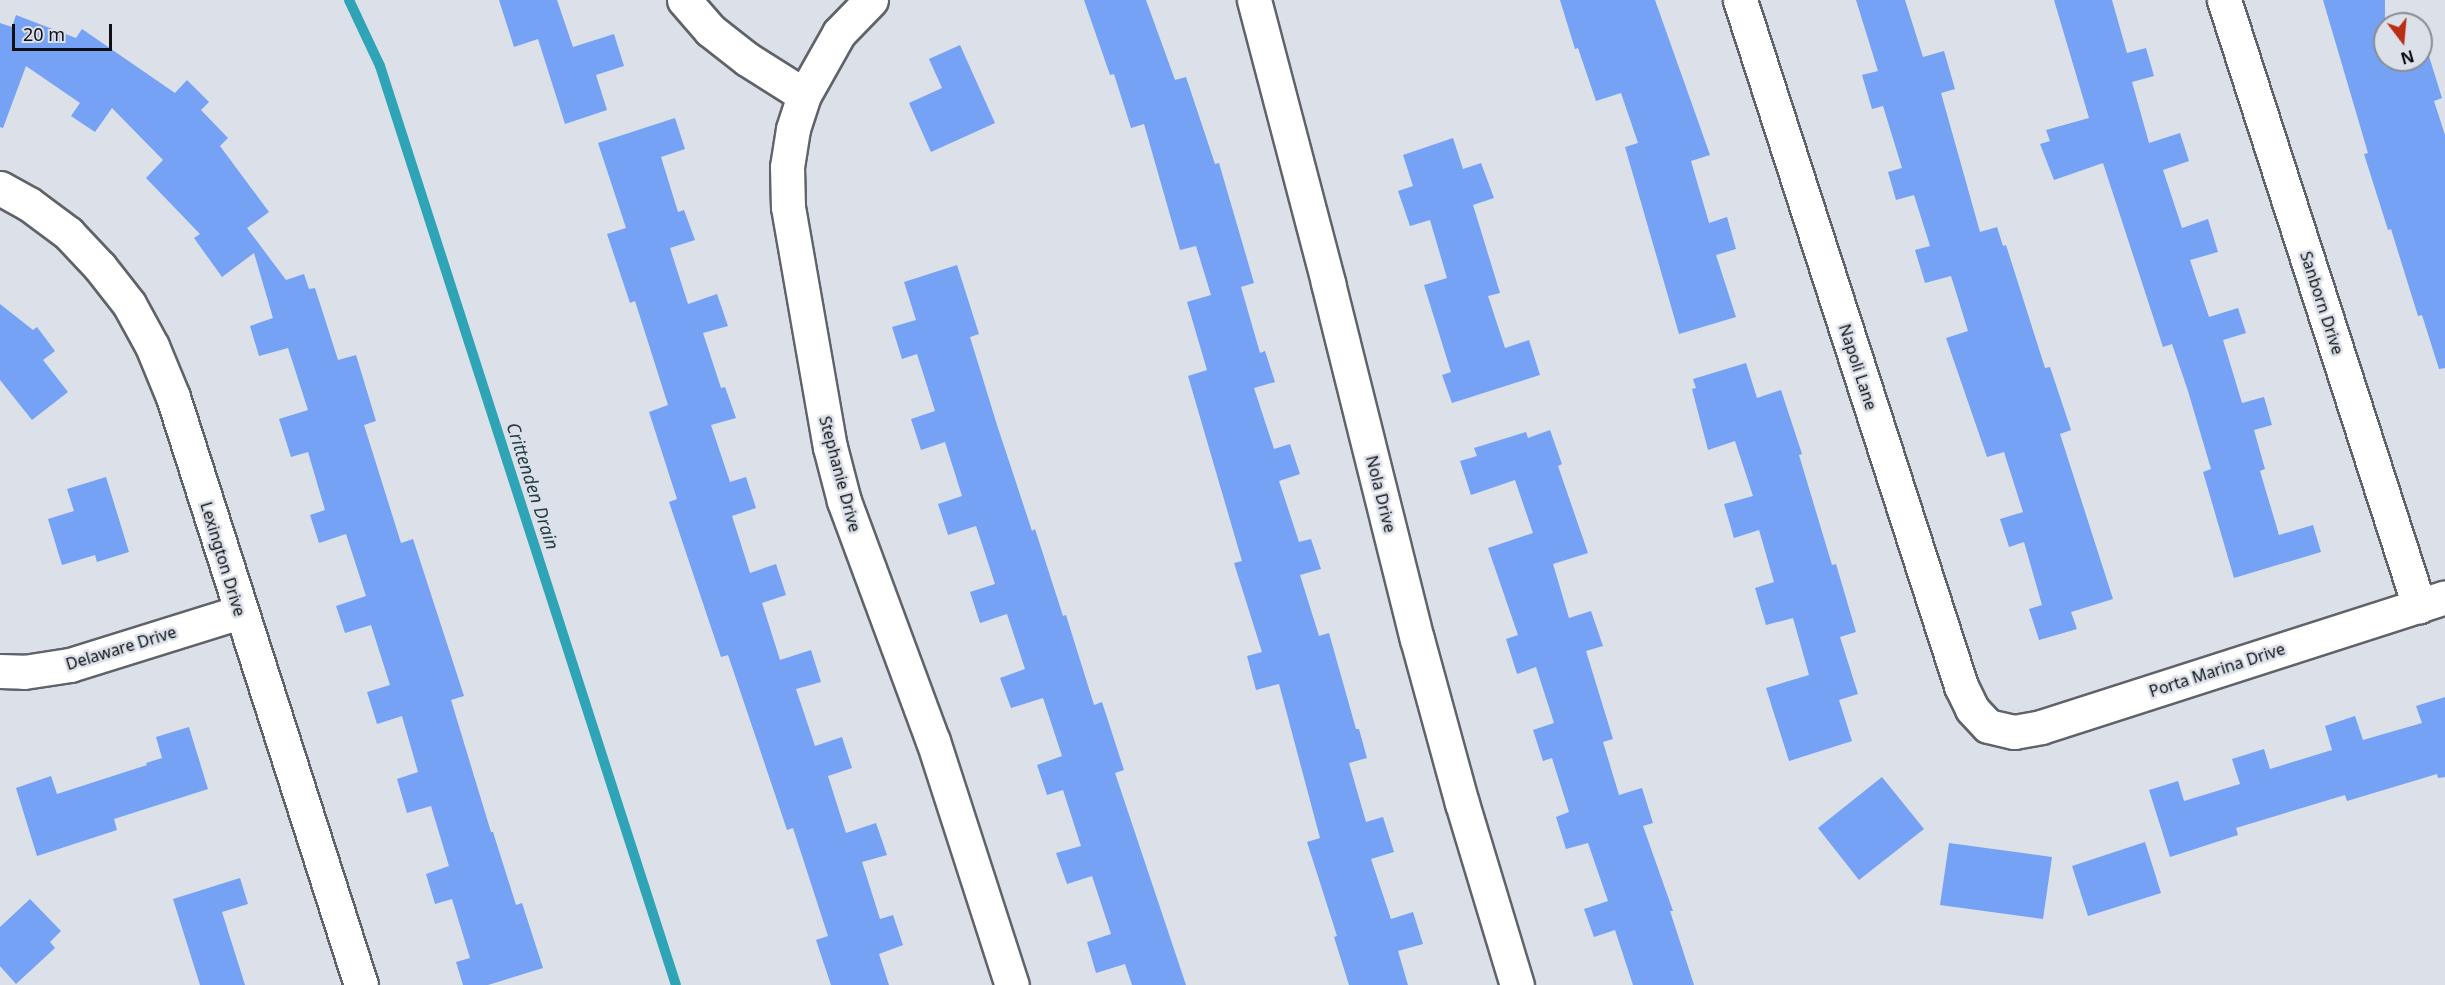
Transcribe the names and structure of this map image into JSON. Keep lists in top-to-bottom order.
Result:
{
  "streets": {
    "street": [
      "Sanborn Drive",
      "Napoli Lane",
      "Stephanie Drive",
      "Nola Drive",
      "Lexington Drive",
      "Delaware Drive",
      "Porta Marina Drive"
    ]
  },
  "crossings": [
    ["Sanborn Drive", "Porta Marina Drive"],
    ["Napoli Lane", "Porta Marina Drive"],
    ["Lexington Drive", "Delaware Drive"]
  ],
  "water": ["Crittenden Drain"],
  "scale_bar": "20 m",
  "north": "bottom"
}
